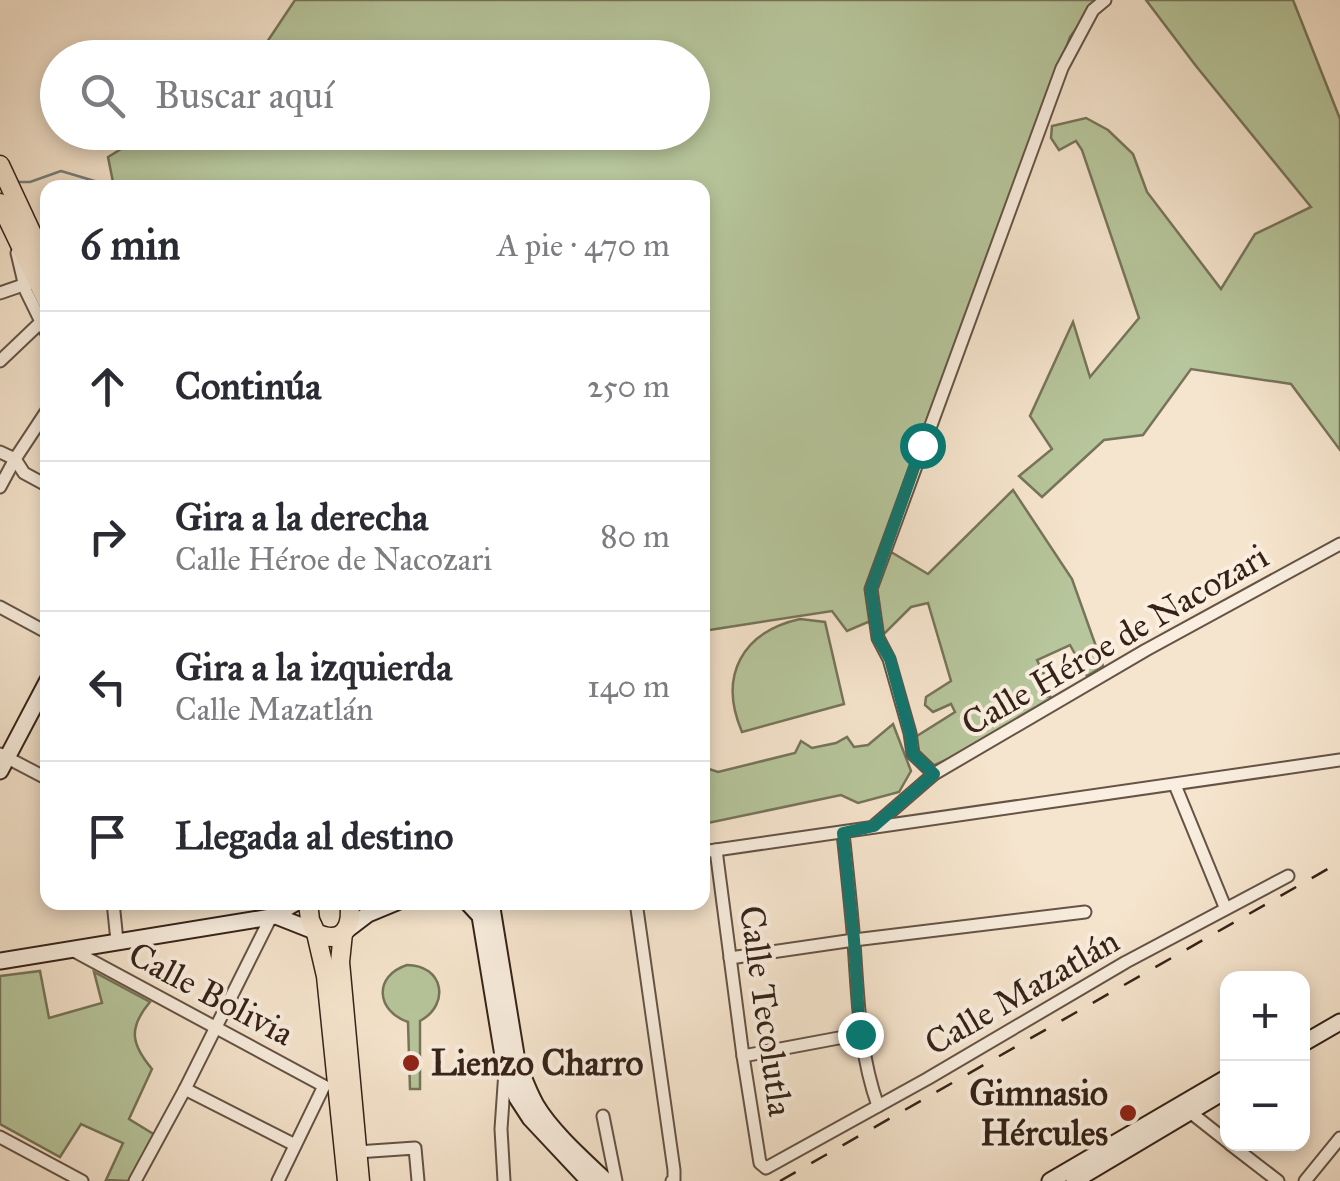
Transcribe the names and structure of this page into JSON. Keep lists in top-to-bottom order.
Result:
{
  "streets": {
    "street": [
      "Calle Héroe de Nacozari",
      "Calle Mazatlán",
      "Calle Bolivia",
      "Calle Tecolutla"
    ]
  },
  "crossings": [
    ["Calle Mazatlán", "Calle Tecolutla"]
  ],
  "places": ["Lienzo Charro", "Gimnasio Hércules"],
  "page": {
    "search": "Buscar aquí",
    "heading": ["6 min", "A pie · 470 m"],
    "list": [
      ["Continúa", "250 m"],
      ["Gira a la derecha", "Calle Héroe de Nacozari", "80 m"],
      ["Gira a la izquierda", "Calle Mazatlán", "140 m"],
      "Llegada al destino"
    ],
    "map_buttons": ["+", "−"]
  }
}
